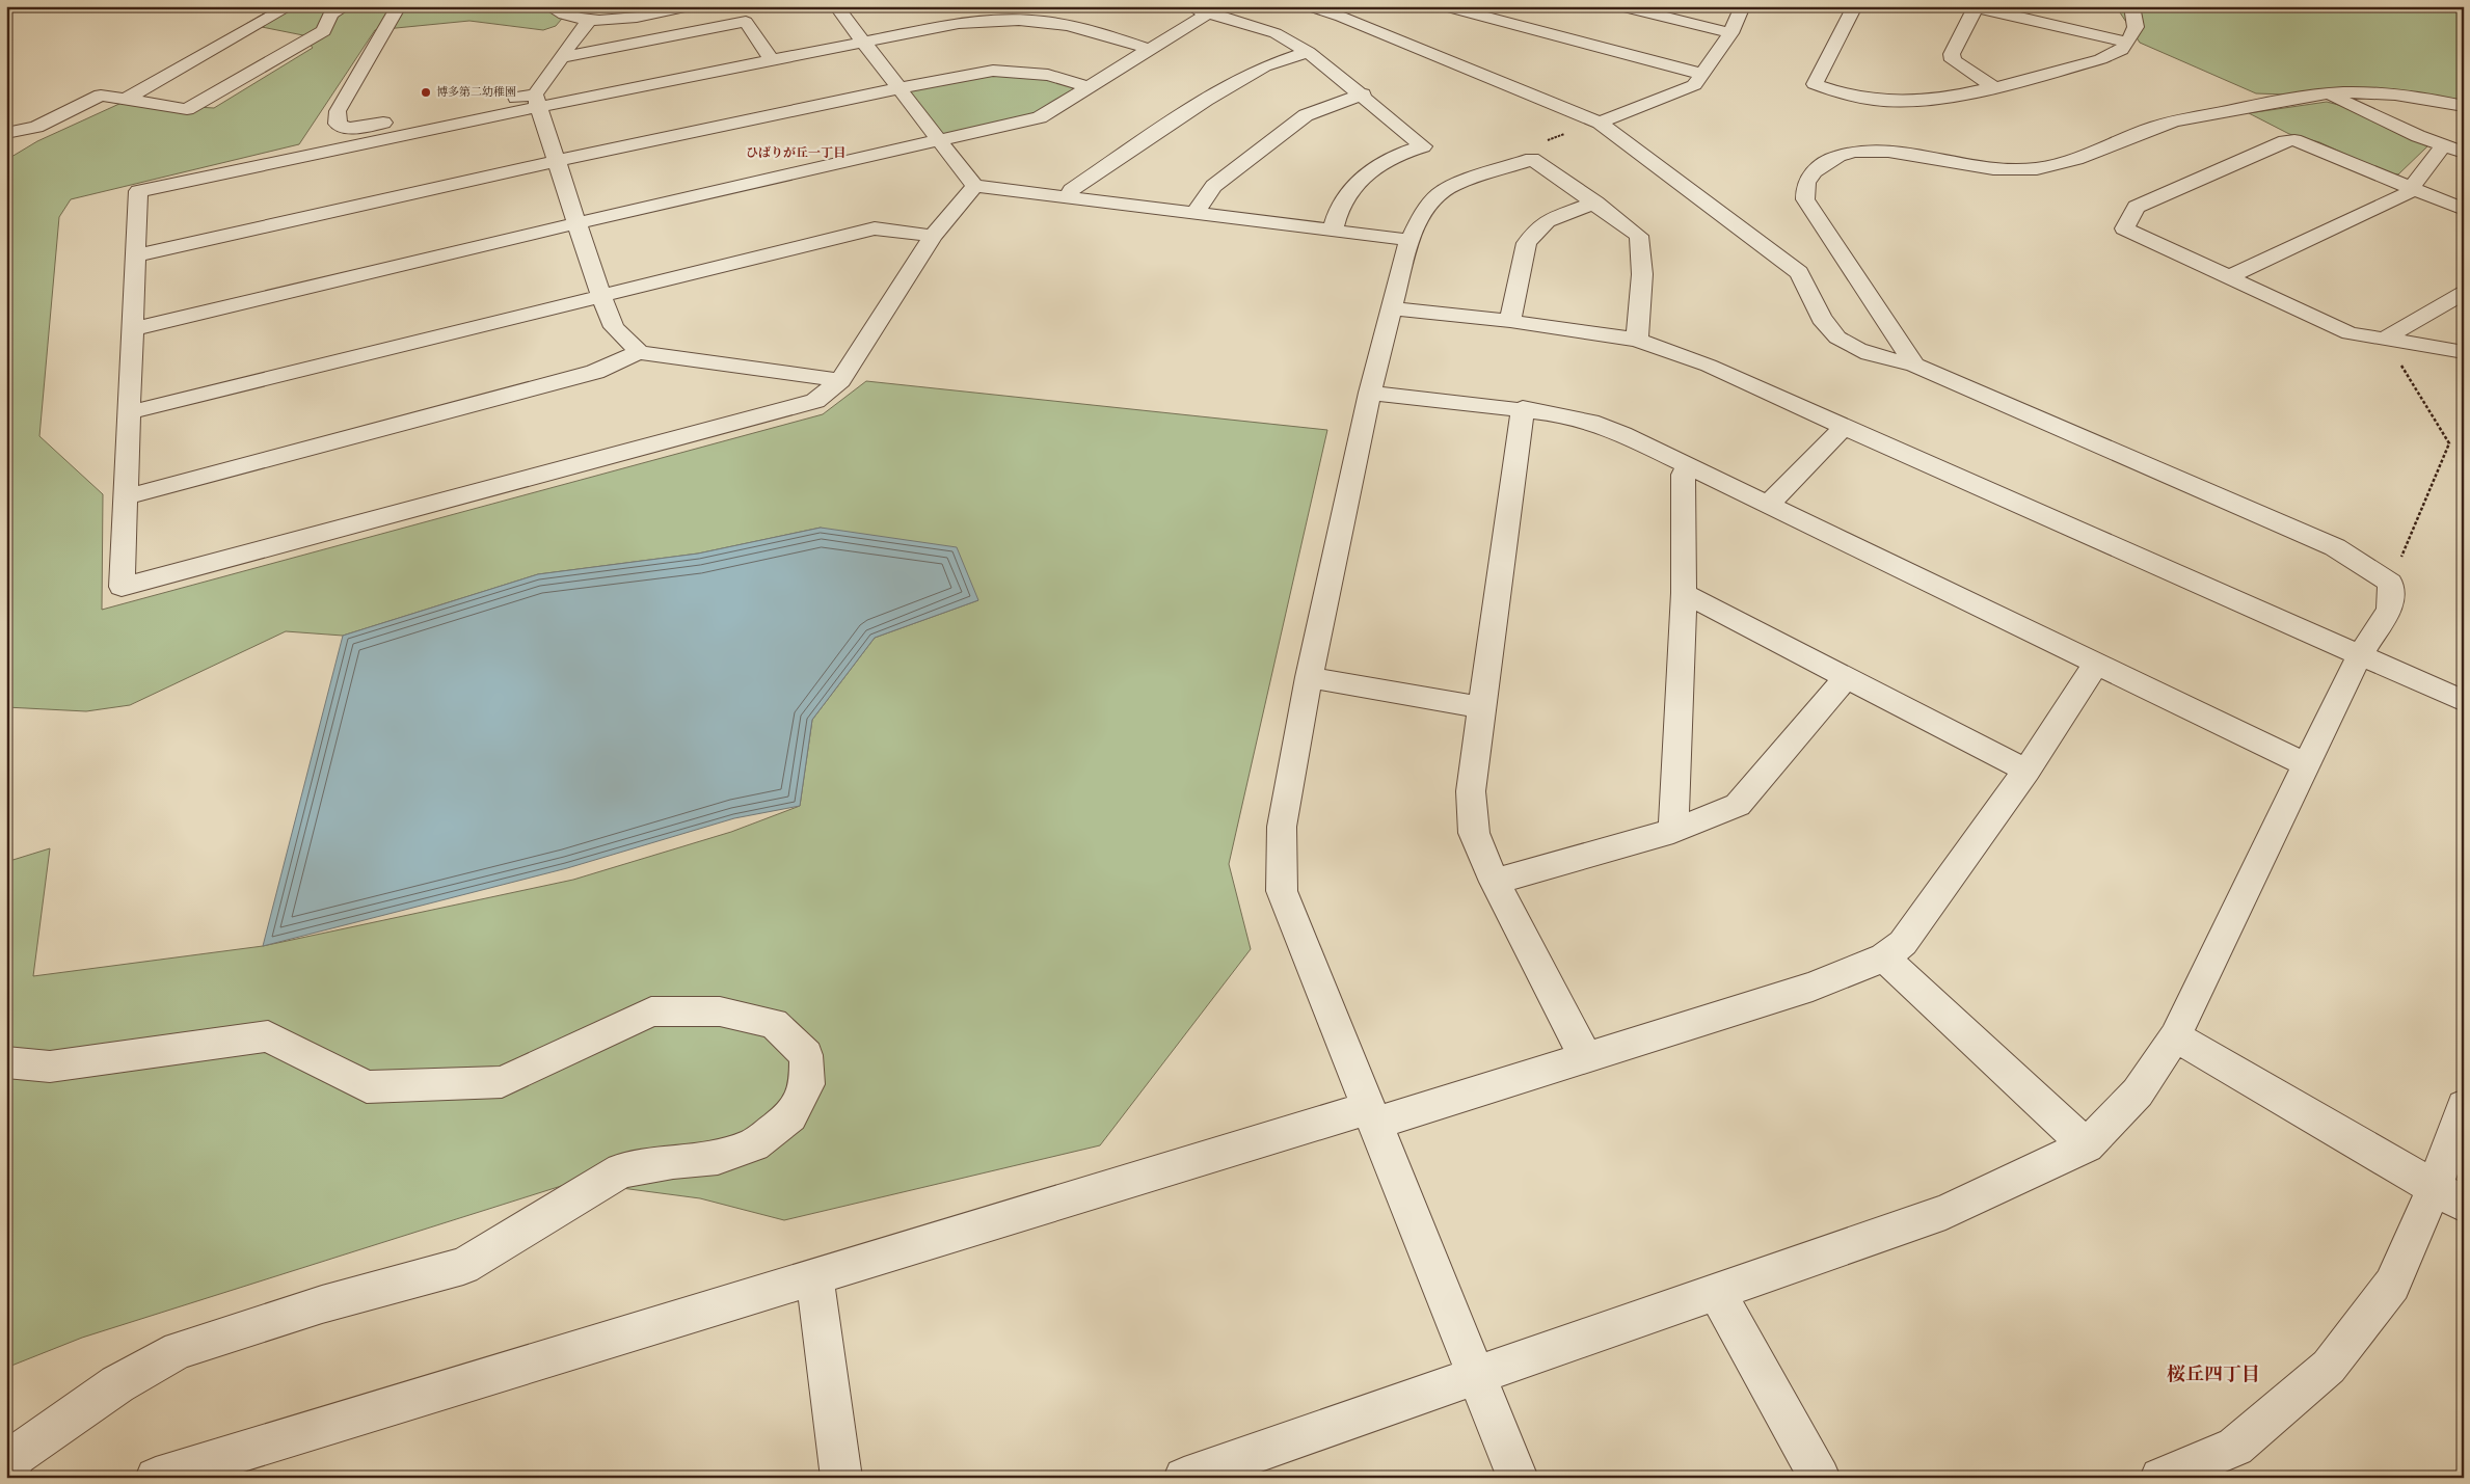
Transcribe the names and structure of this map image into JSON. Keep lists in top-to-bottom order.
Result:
{
  "districts": ["ひばりが丘一丁目", "桜丘四丁目"],
  "places": ["博多第二幼稚園"]
}
